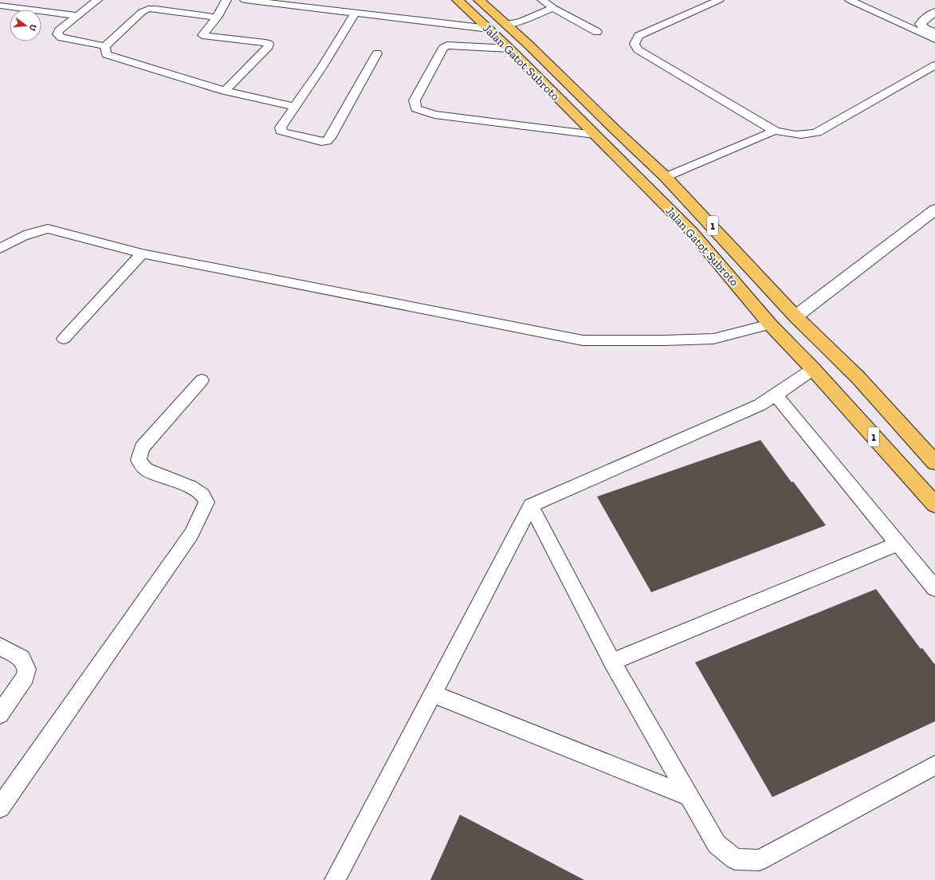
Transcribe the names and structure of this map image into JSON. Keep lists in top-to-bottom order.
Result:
{
  "streets": {
    "highway": ["Jalan Gatot Subroto", "1"]
  },
  "north": "right"
}
